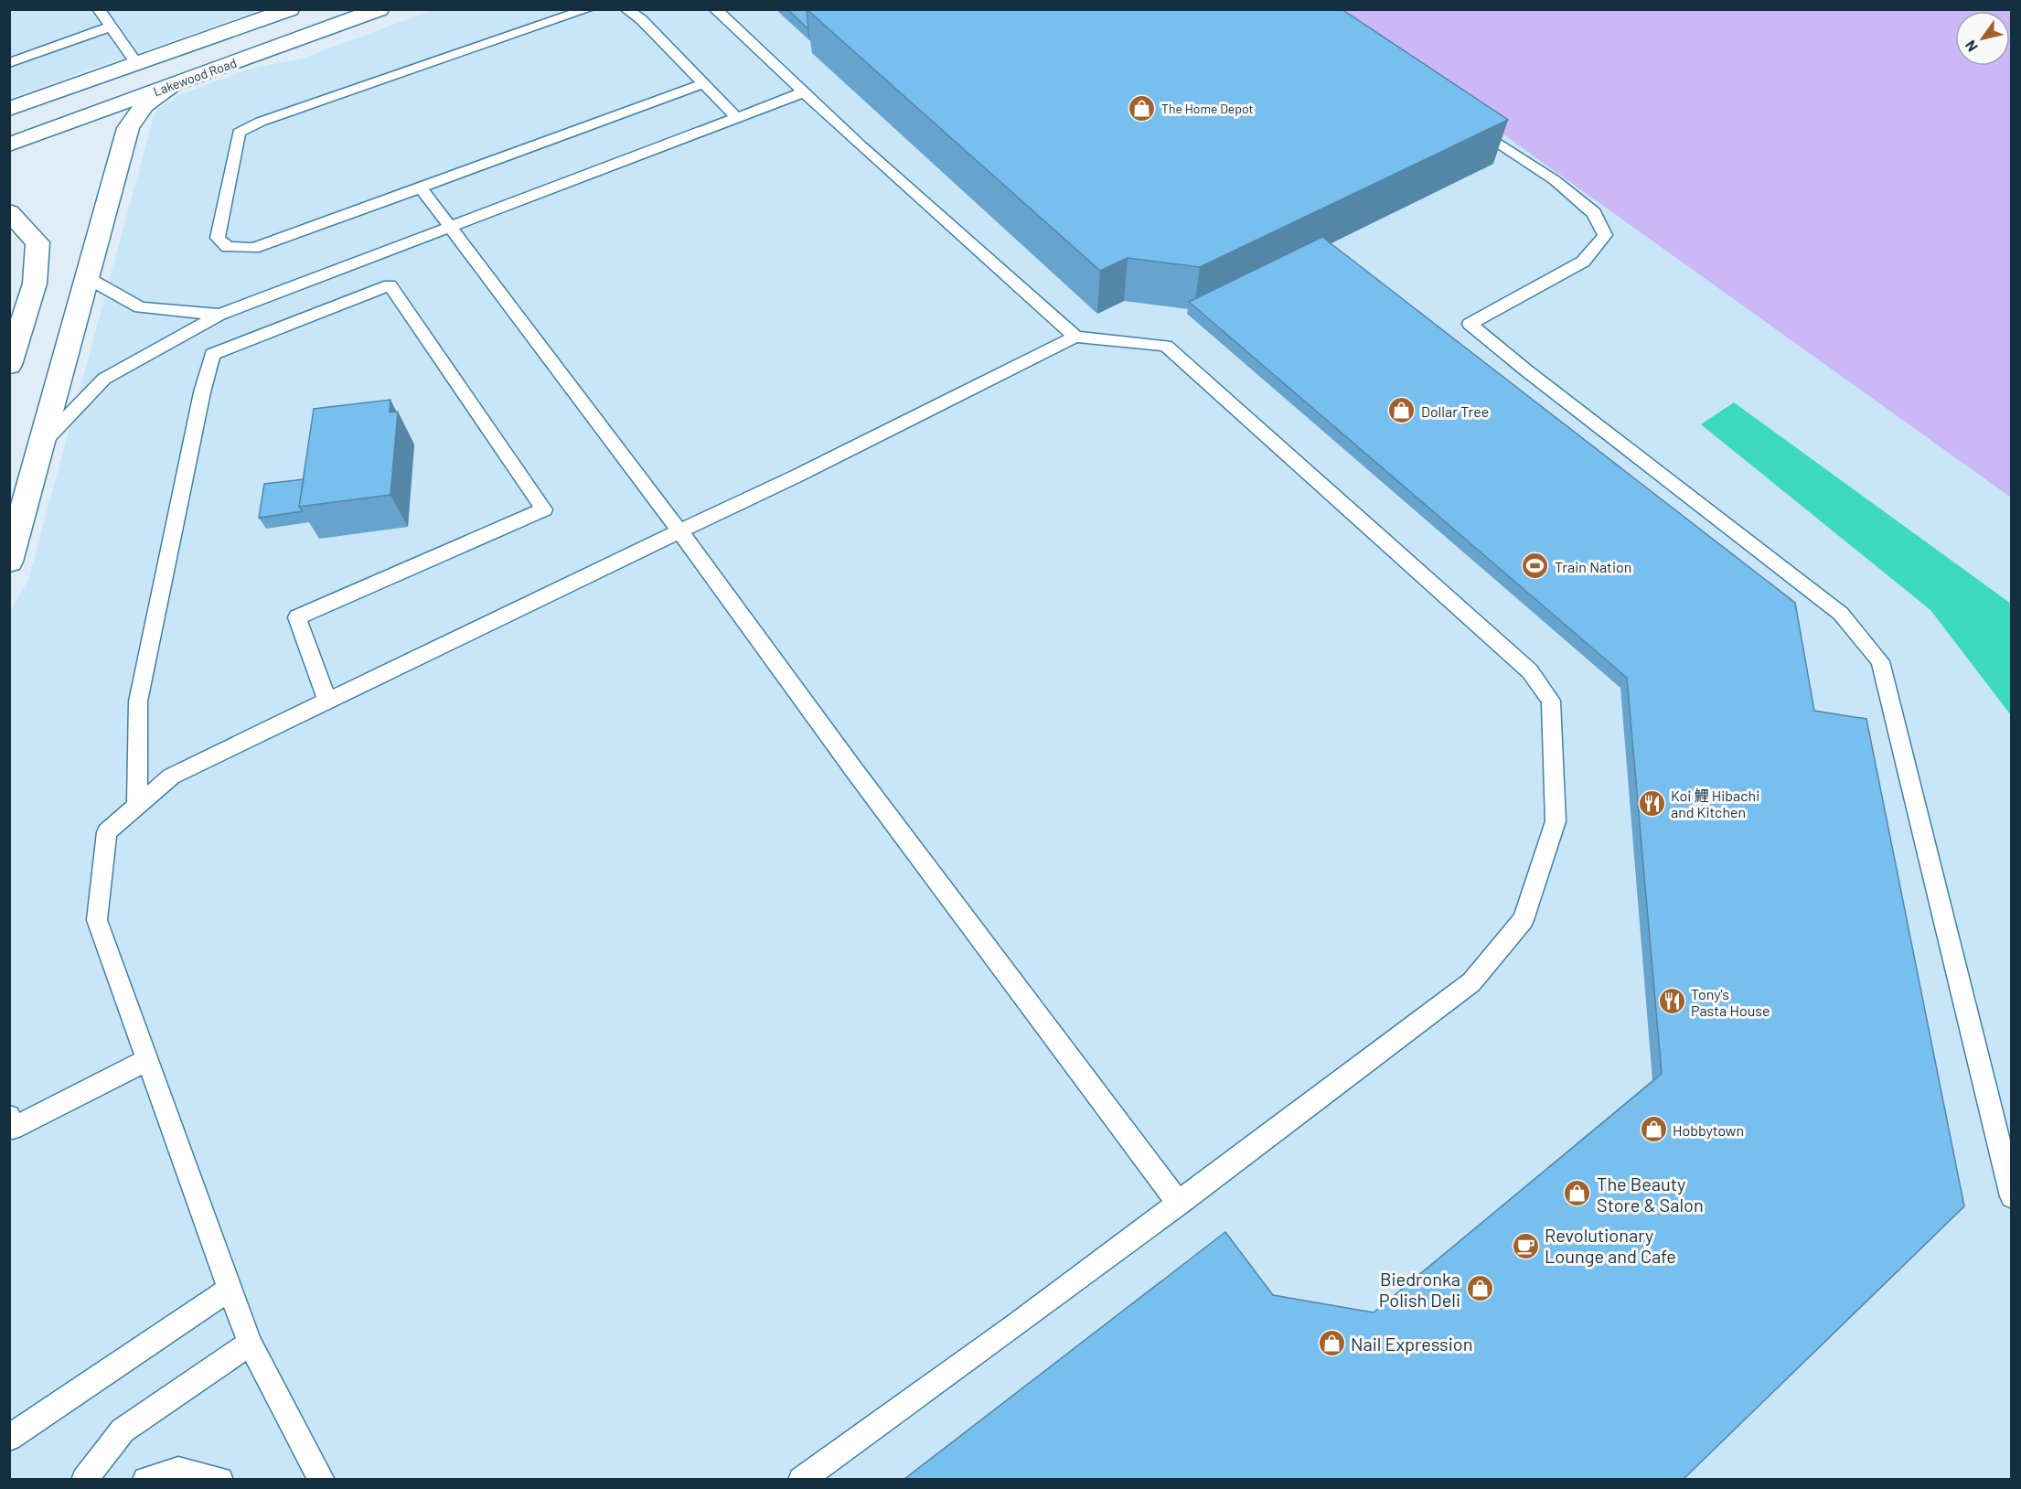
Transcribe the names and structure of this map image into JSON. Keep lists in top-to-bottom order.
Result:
{
  "streets": {
    "highway": ["Lakewood Road"]
  },
  "places": {
    "shop": [
      "The Home Depot",
      "Dollar Tree",
      "Hobbytown",
      "The Beauty Store & Salon",
      "Biedronka Polish Deli",
      "Nail Expression"
    ],
    "sports": ["Train Nation"],
    "restaurant": ["Koi 鯉 Hibachi and Kitchen", "Tony's Pasta House"],
    "cafe": ["Revolutionary Lounge and Cafe"]
  },
  "north": "bottom left"
}
